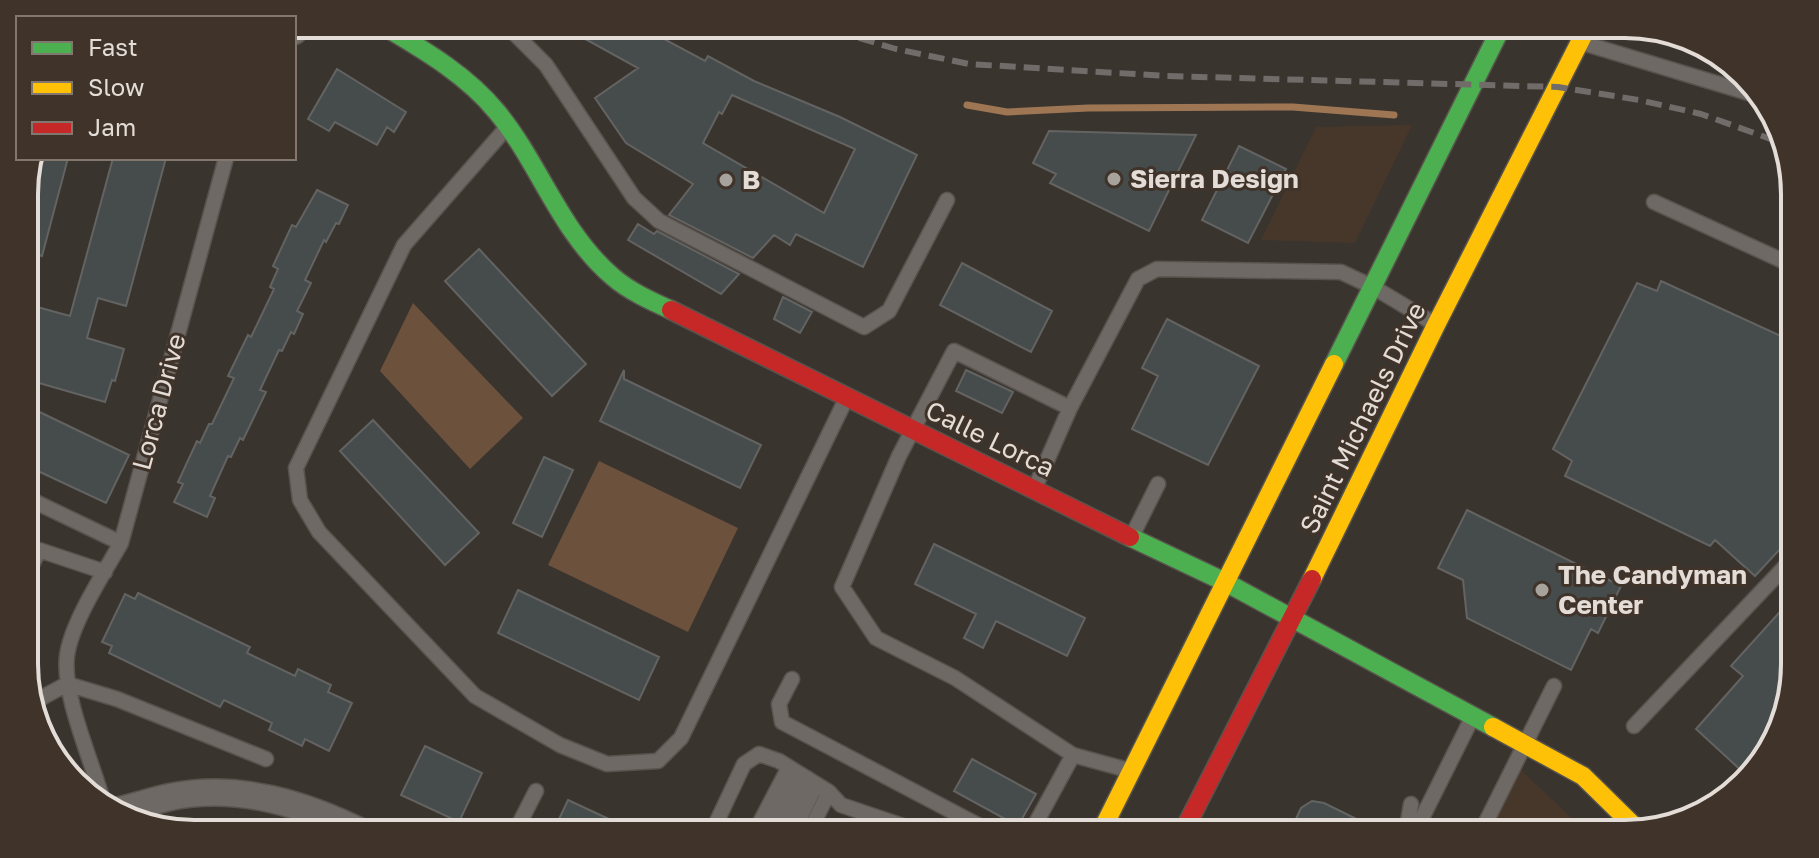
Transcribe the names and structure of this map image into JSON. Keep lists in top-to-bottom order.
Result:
{
  "streets": {
    "main road": ["Saint Michaels Drive", "Calle Lorca"],
    "lane": ["Lorca Drive"]
  },
  "crossings": [
    ["Saint Michaels Drive", "Calle Lorca"]
  ],
  "places": ["Sierra Design", "B", "The Candyman Center"],
  "legend": ["Fast", "Slow", "Jam"]
}
